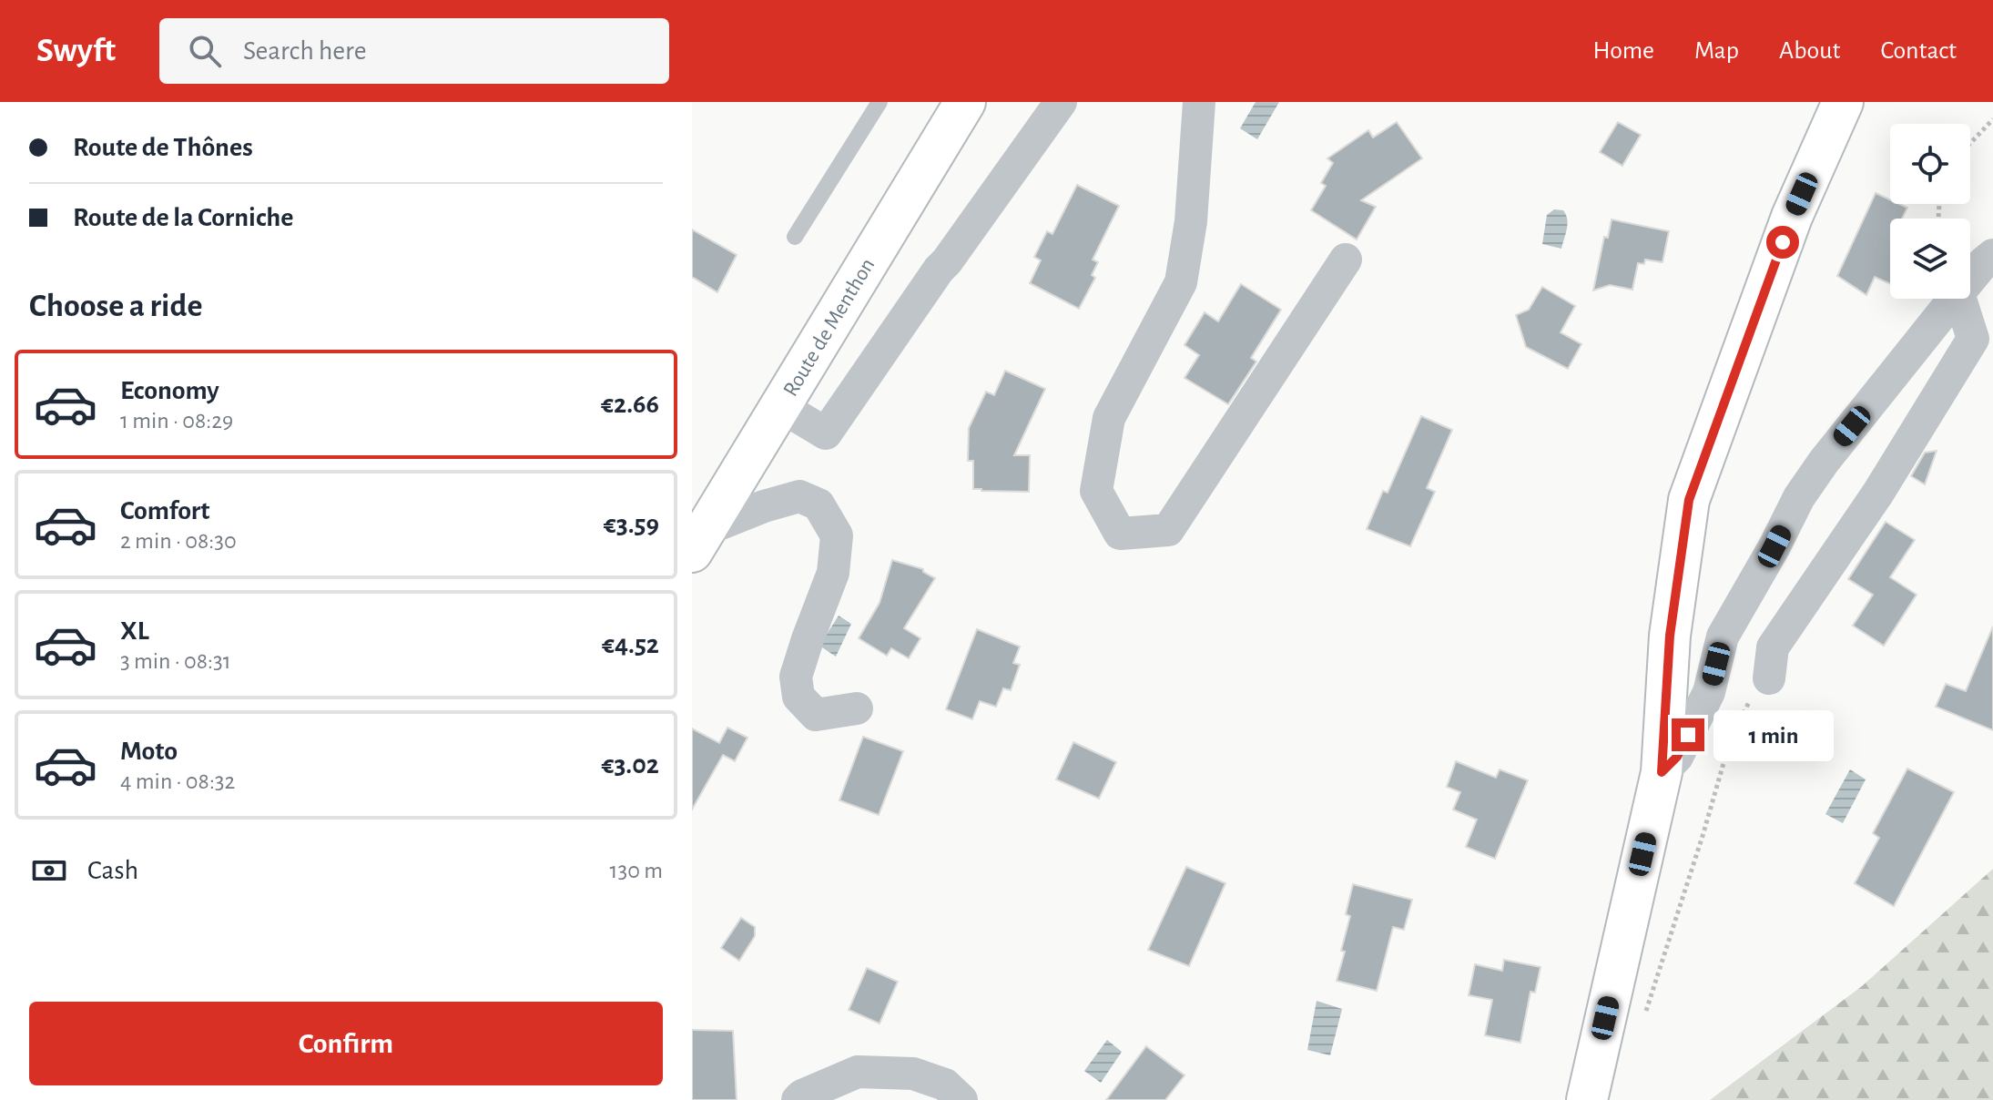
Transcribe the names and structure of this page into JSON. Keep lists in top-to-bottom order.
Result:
{
  "streets": {
    "main road": ["Route de Menthon"]
  },
  "page": {
    "header": "Swyft",
    "search": "Search here",
    "nav": [
      "Home",
      "Map",
      "About",
      "Contact"
    ],
    "banner": ["Route de Thônes", "Route de la Corniche"],
    "heading": "Choose a ride",
    "list": [
      {
        "name": "Economy",
        "note": "1 min · 08:29",
        "value": "€2.66"
      },
      {
        "name": "Comfort",
        "note": "2 min · 08:30",
        "value": "€3.59"
      },
      {
        "name": "XL",
        "note": "3 min · 08:31",
        "value": "€4.52"
      },
      {
        "name": "Moto",
        "note": "4 min · 08:32",
        "value": "€3.02"
      }
    ],
    "bubble": "1 min",
    "pay": ["Cash", "130 m"],
    "buttons": "Confirm"
  }
}
